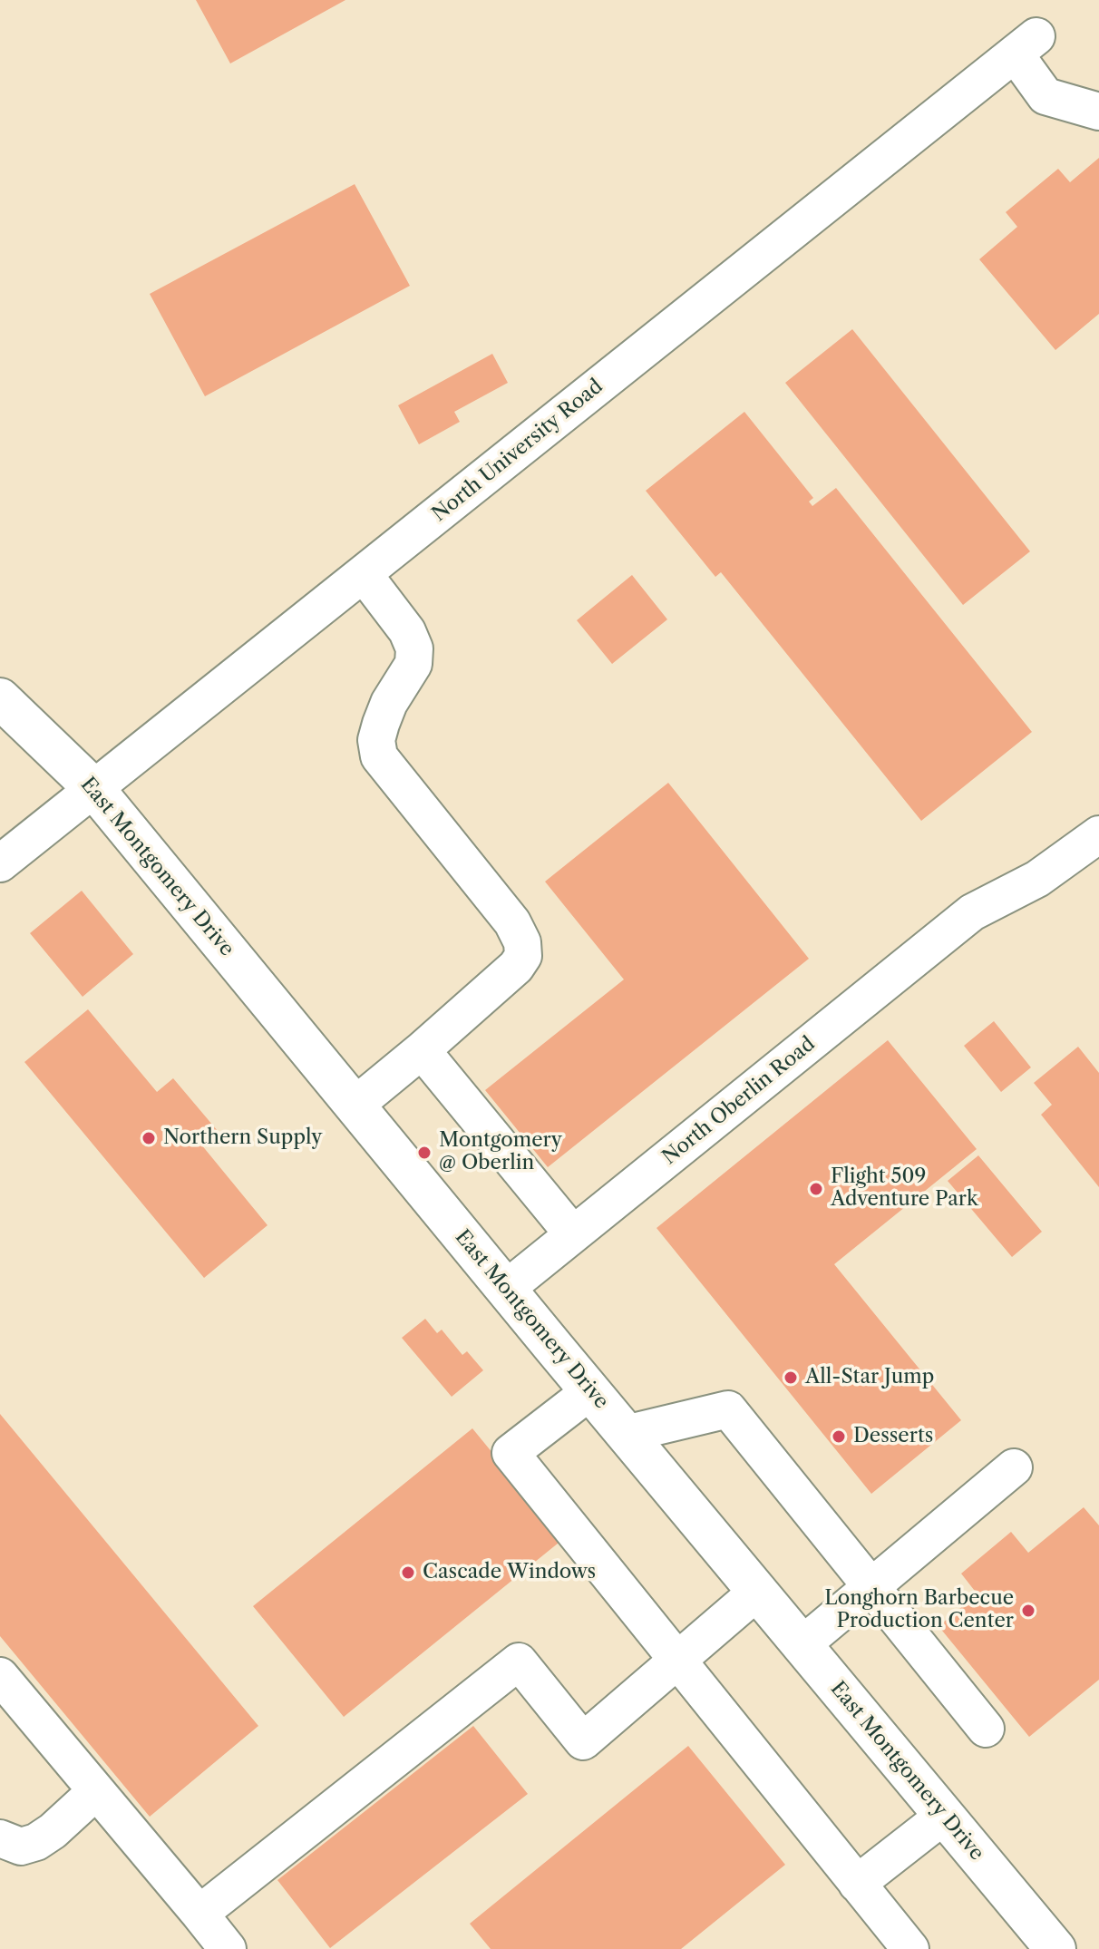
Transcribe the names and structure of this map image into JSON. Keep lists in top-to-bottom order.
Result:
{
  "streets": {
    "main road": ["East Montgomery Drive"],
    "street": ["North University Road", "North Oberlin Road"]
  },
  "crossings": [
    ["North University Road", "East Montgomery Drive"],
    ["East Montgomery Drive", "North Oberlin Road"]
  ],
  "places": [
    "Northern Supply",
    "Montgomery @ Oberlin",
    "Flight 509 Adventure Park",
    "All-Star Jump",
    "Desserts",
    "Cascade Windows",
    "Longhorn Barbecue Production Center"
  ]
}
